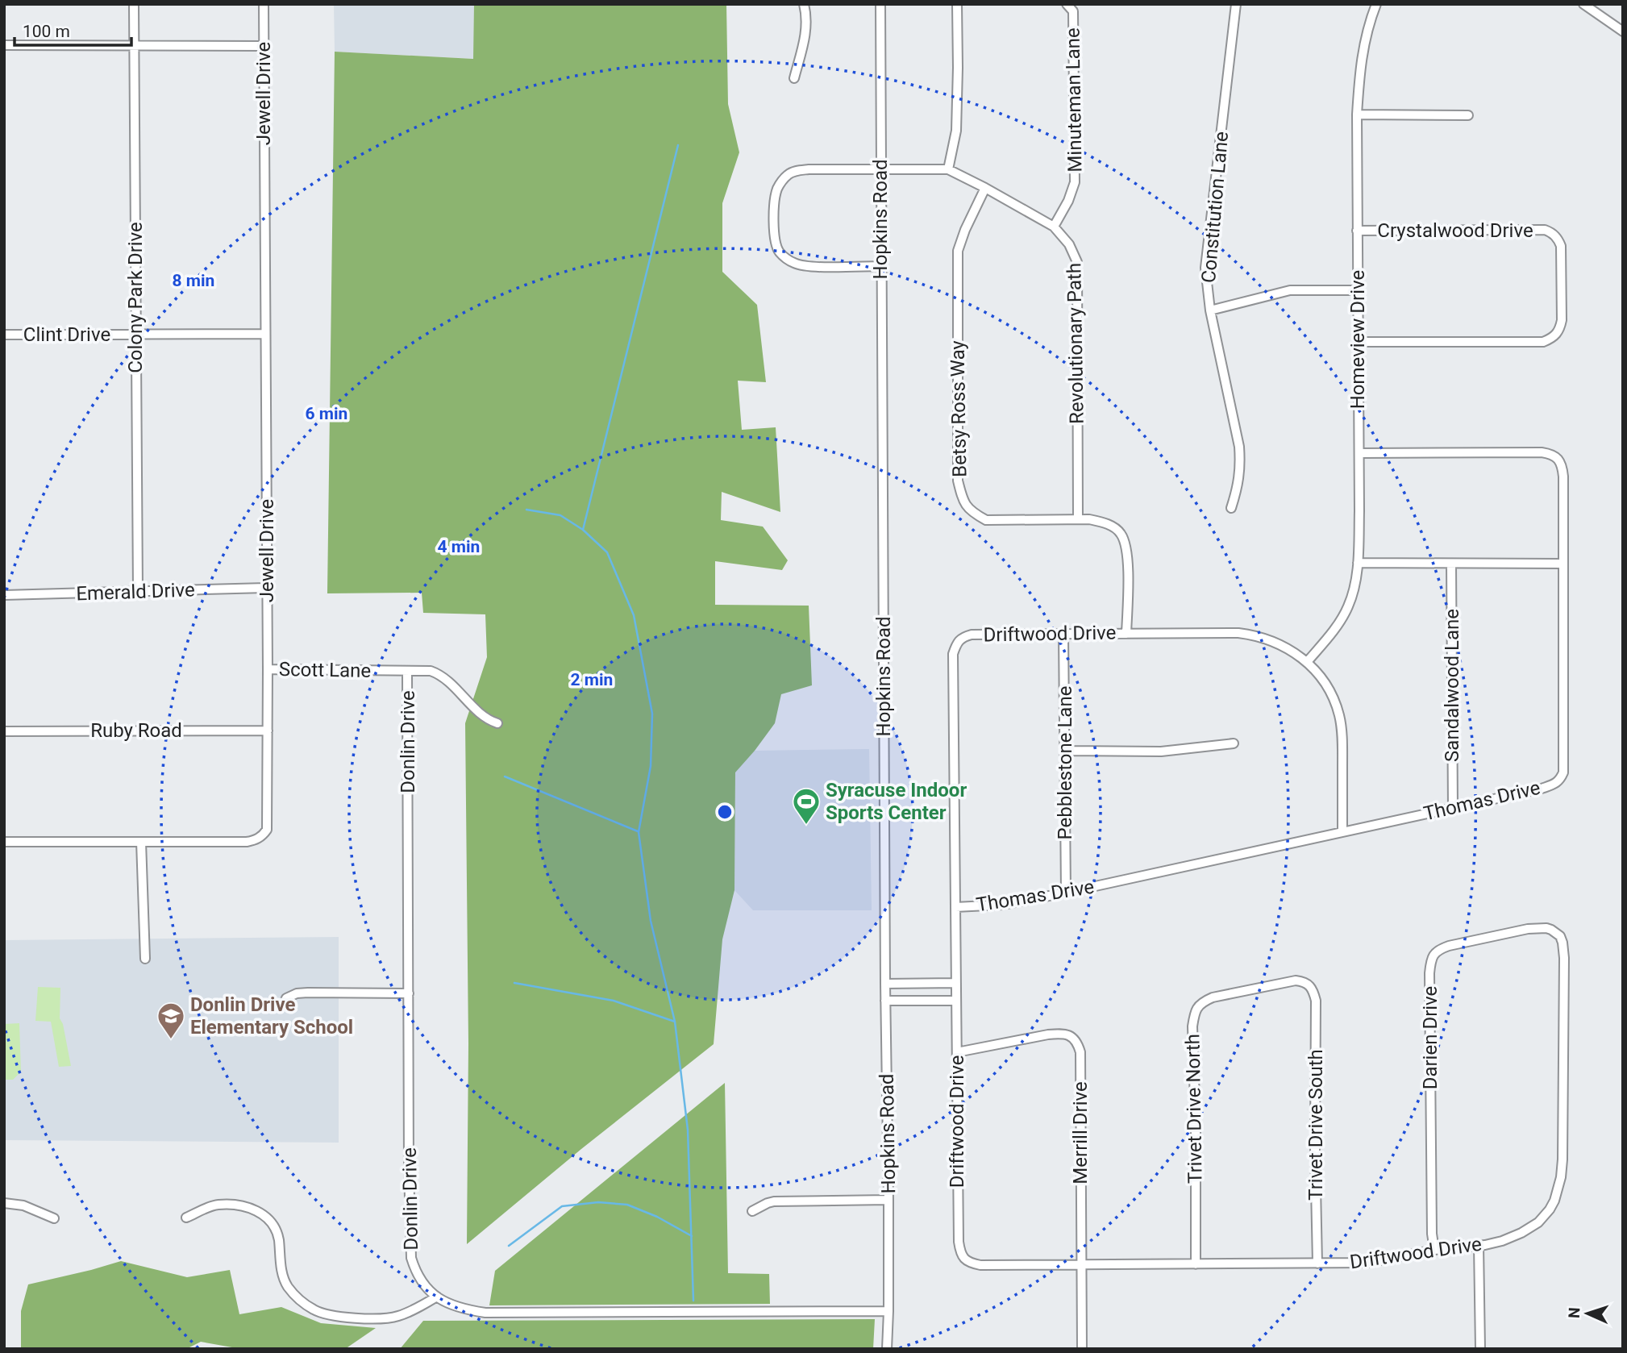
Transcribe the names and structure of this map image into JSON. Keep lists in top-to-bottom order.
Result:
{
  "streets": {
    "street": [
      "Jewell Drive",
      "Minuteman Lane",
      "Constitution Lane",
      "Hopkins Road",
      "Crystalwood Drive",
      "Colony Park Drive",
      "Clint Drive",
      "Homeview Drive",
      "Revolutionary Path",
      "Betsy Ross Way",
      "Emerald Drive",
      "Driftwood Drive",
      "Scott Lane",
      "Sandalwood Lane",
      "Ruby Road",
      "Donlin Drive",
      "Pebblestone Lane",
      "Thomas Drive",
      "Darien Drive",
      "Trivet Drive North",
      "Trivet Drive South",
      "Merrill Drive"
    ]
  },
  "crossings": [
    ["Jewell Drive", "Clint Drive"],
    ["Jewell Drive", "Emerald Drive"],
    ["Jewell Drive", "Scott Lane"],
    ["Jewell Drive", "Ruby Road"],
    ["Minuteman Lane", "Revolutionary Path"],
    ["Hopkins Road", "Revolutionary Path"],
    ["Hopkins Road", "Donlin Drive"],
    ["Crystalwood Drive", "Homeview Drive"],
    ["Colony Park Drive", "Clint Drive"],
    ["Colony Park Drive", "Emerald Drive"],
    ["Homeview Drive", "Driftwood Drive"],
    ["Homeview Drive", "Thomas Drive"],
    ["Revolutionary Path", "Betsy Ross Way"],
    ["Betsy Ross Way", "Driftwood Drive"],
    ["Driftwood Drive", "Pebblestone Lane"],
    ["Driftwood Drive", "Thomas Drive"],
    ["Driftwood Drive", "Darien Drive"],
    ["Driftwood Drive", "Trivet Drive North"],
    ["Driftwood Drive", "Trivet Drive South"],
    ["Driftwood Drive", "Merrill Drive"],
    ["Scott Lane", "Donlin Drive"],
    ["Sandalwood Lane", "Thomas Drive"],
    ["Pebblestone Lane", "Thomas Drive"],
    ["Trivet Drive North", "Trivet Drive South"]
  ],
  "places": {
    "sports": ["Syracuse Indoor Sports Center"],
    "school or university": ["Donlin Drive Elementary School"]
  },
  "scale_bar": "100 m",
  "north": "left",
  "rings": [
    "8 min",
    "6 min",
    "4 min",
    "2 min"
  ]
}
